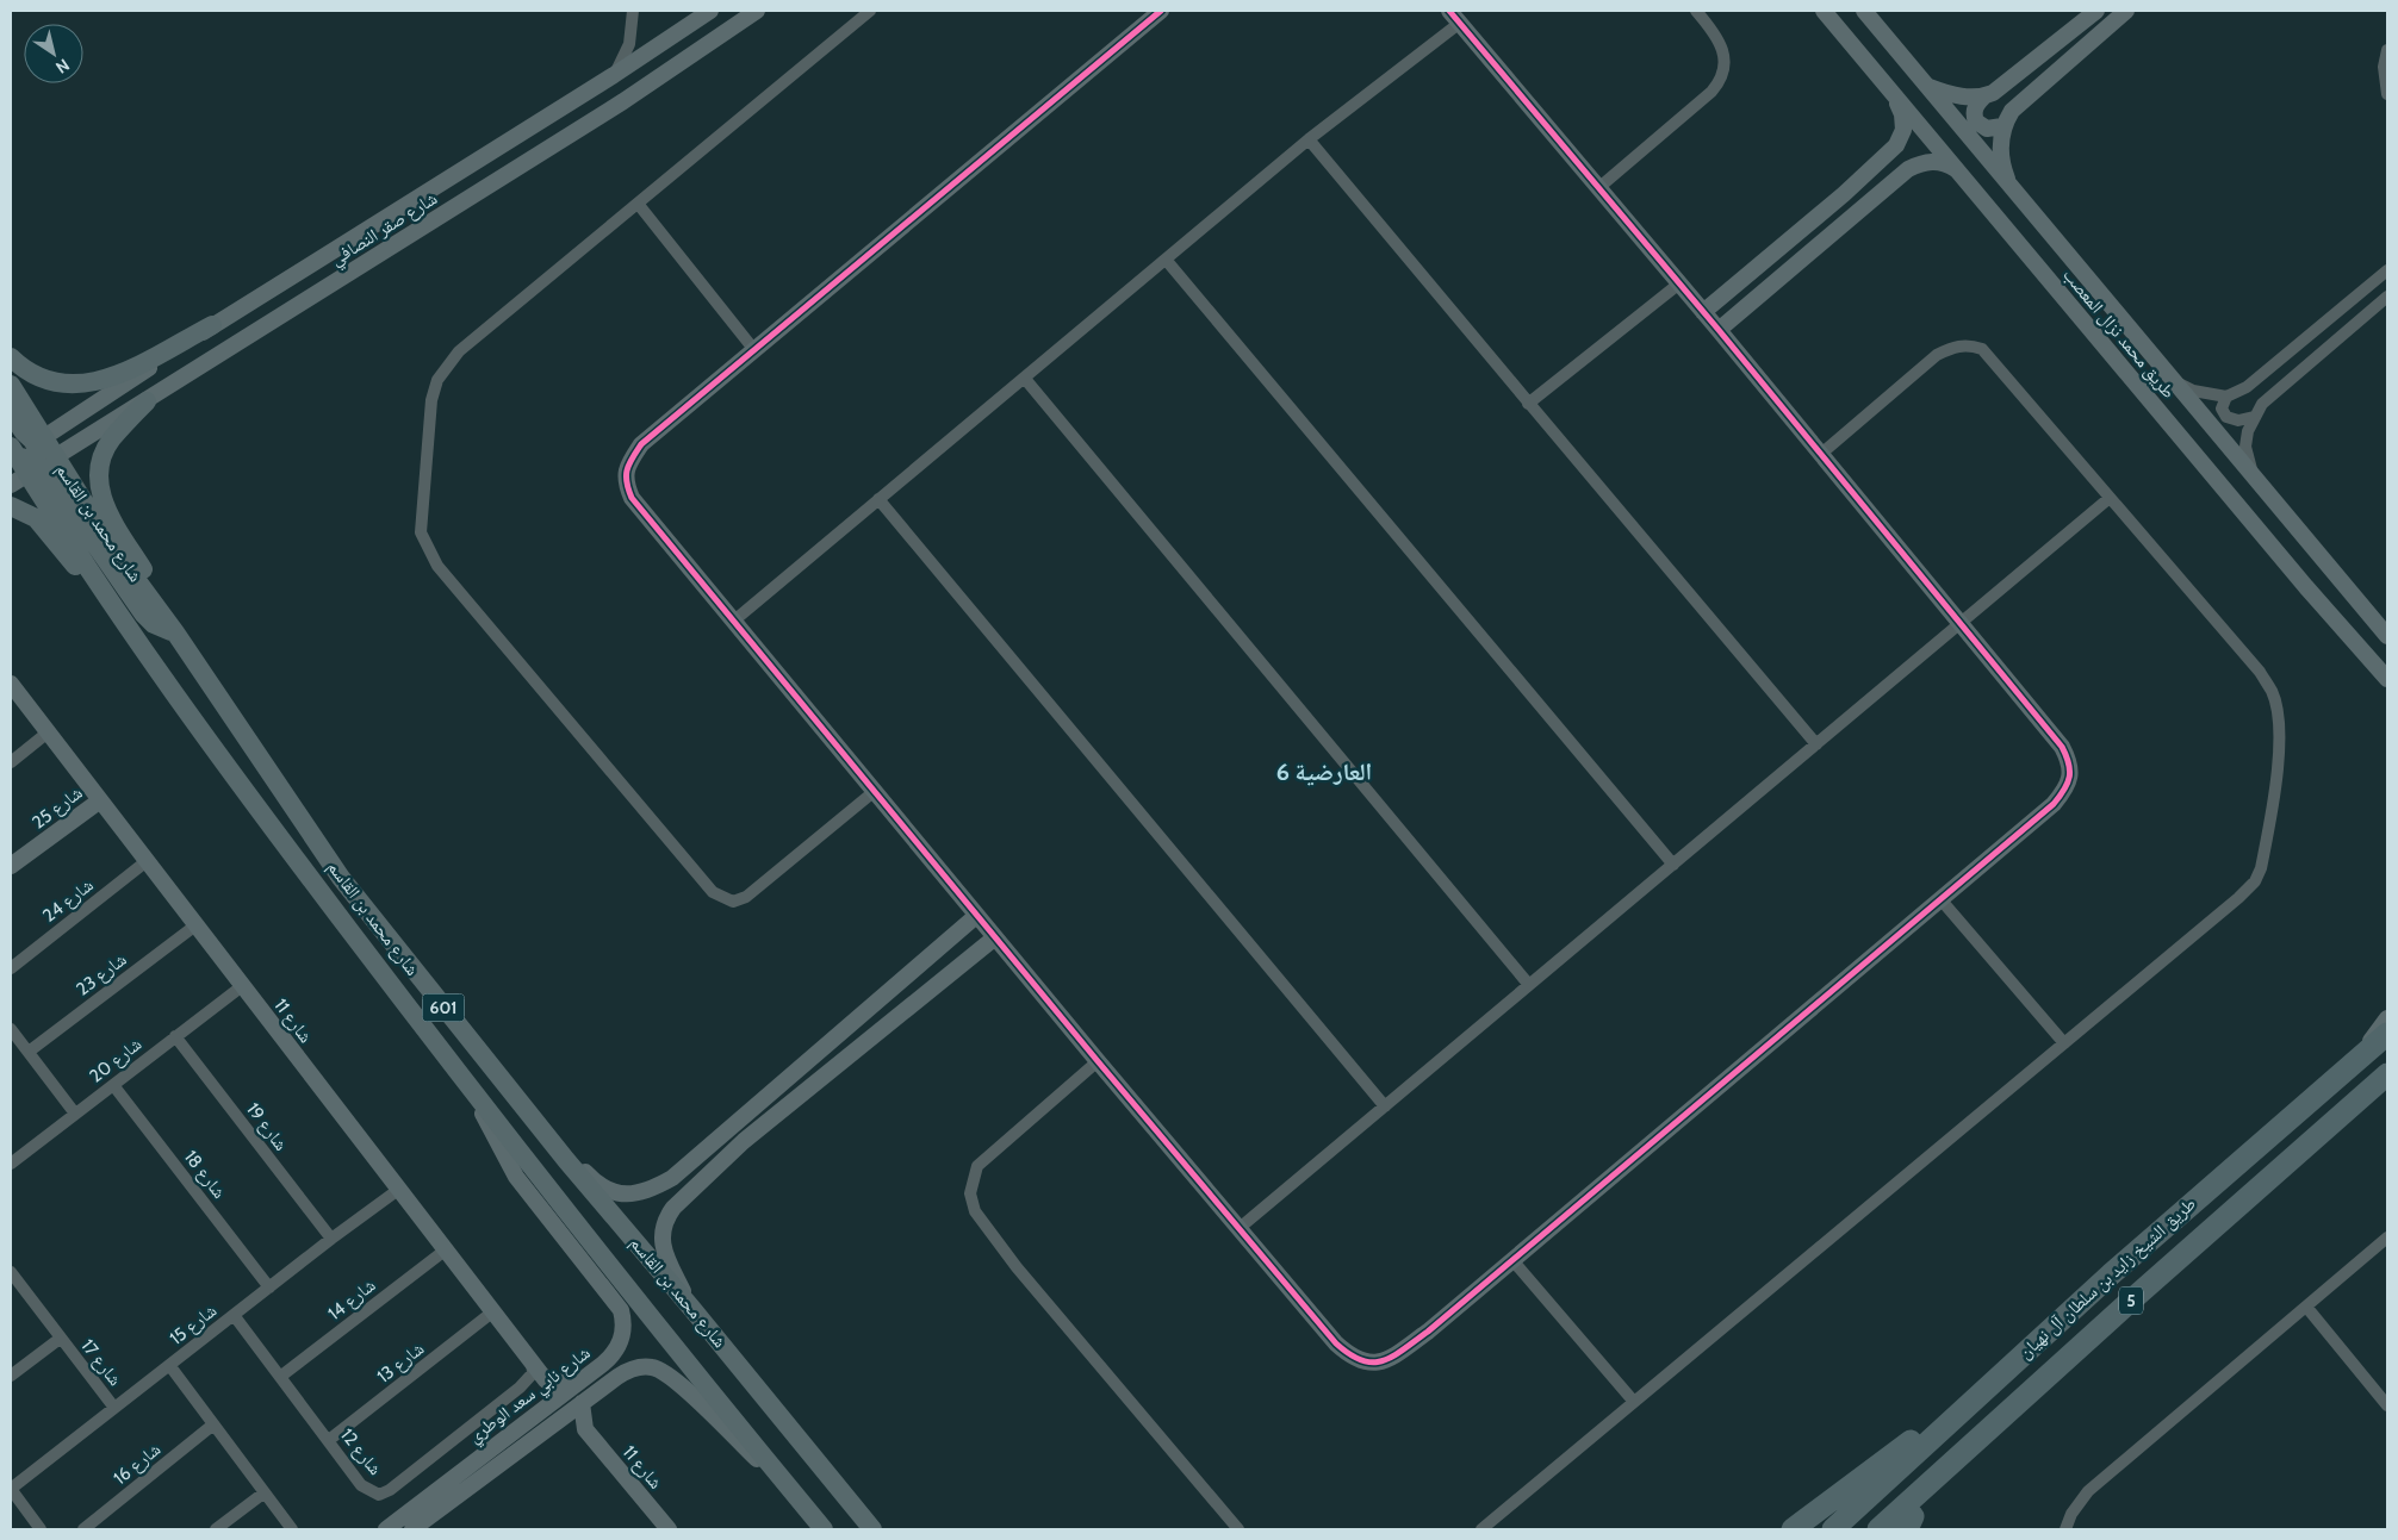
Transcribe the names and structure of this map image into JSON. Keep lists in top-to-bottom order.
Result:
{
  "streets": {
    "highway": ["طريق الشيخ زايد بن سلطان آل نهيان", "5"],
    "main road": ["شارع محمد بن القاسم", "601"],
    "street": [
      "شارع صقر النصافي",
      "طريق محمد نزال المعصب",
      "شارع 25",
      "شارع 24",
      "شارع 23",
      "شارع 11",
      "شارع 20",
      "شارع 19",
      "شارع 18",
      "شارع 14",
      "شارع 15",
      "شارع 17",
      "شارع 13",
      "شارع نابي سعد الوطري",
      "شارع 12",
      "شارع 16"
    ]
  },
  "crossings": [
    ["شارع صقر النصافي", "شارع محمد بن القاسم"],
    ["شارع محمد بن القاسم", "شارع نابي سعد الوطري"],
    ["شارع 25", "شارع 11"],
    ["شارع 24", "شارع 11"],
    ["شارع 23", "شارع 11"],
    ["شارع 11", "شارع 20"],
    ["شارع 11", "شارع 14"],
    ["شارع 11", "شارع 15"],
    ["شارع 11", "شارع 13"],
    ["شارع 11", "شارع 12"],
    ["شارع 20", "شارع 19"],
    ["شارع 20", "شارع 18"],
    ["شارع 19", "شارع 15"],
    ["شارع 18", "شارع 15"],
    ["شارع 14", "شارع 12"],
    ["شارع 15", "شارع 17"],
    ["شارع 15", "شارع 12"],
    ["شارع 13", "شارع 12"]
  ],
  "districts": ["العارضية 6"],
  "north": "bottom right"
}
